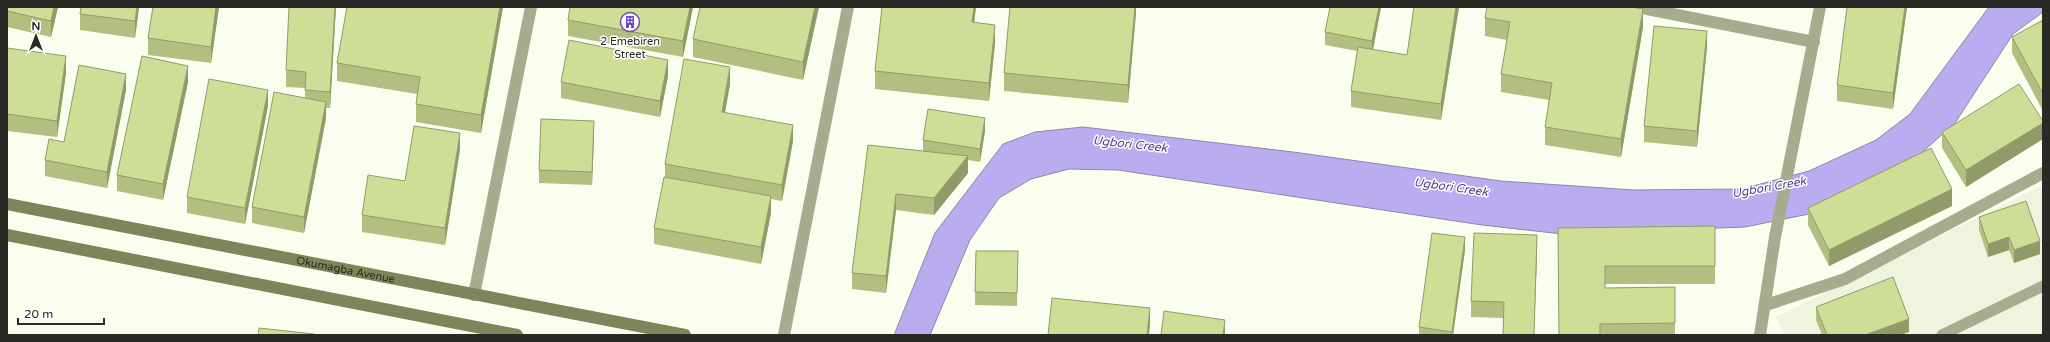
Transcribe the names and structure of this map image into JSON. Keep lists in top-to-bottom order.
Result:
{
  "streets": {
    "main road": ["Okumagba Avenue"]
  },
  "water": ["Ugbori Creek"],
  "places": {
    "building": ["2 Emebiren Street"]
  },
  "scale_bar": "20 m",
  "north": "top"
}
